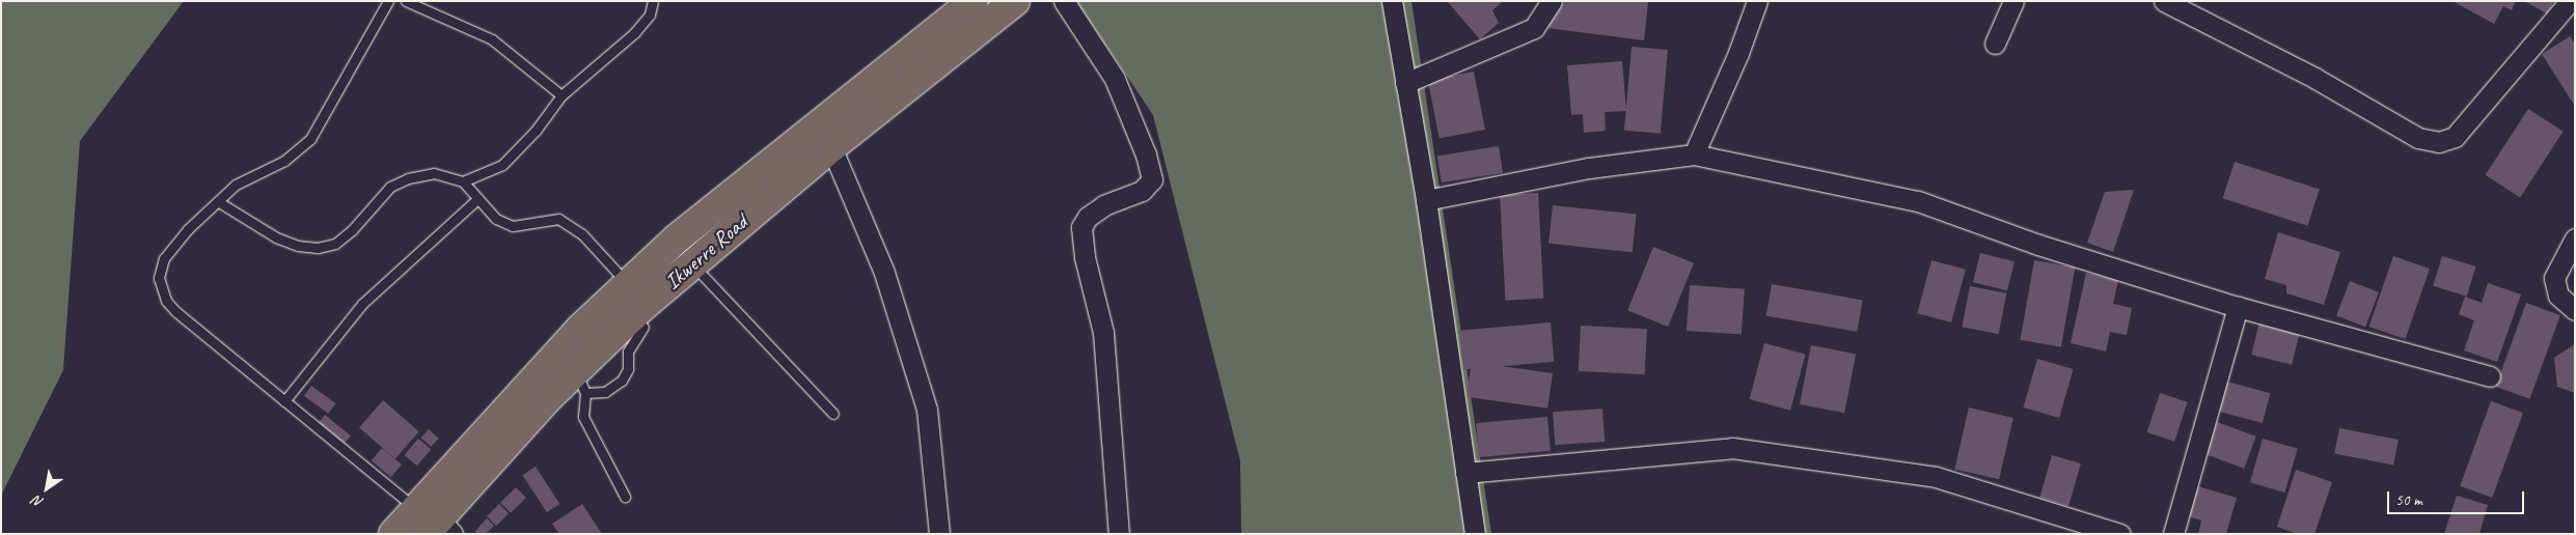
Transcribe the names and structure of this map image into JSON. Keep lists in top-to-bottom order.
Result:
{
  "streets": {
    "main road": ["Ikwerre Road"]
  },
  "scale_bar": "50 m",
  "north": "bottom left"
}
